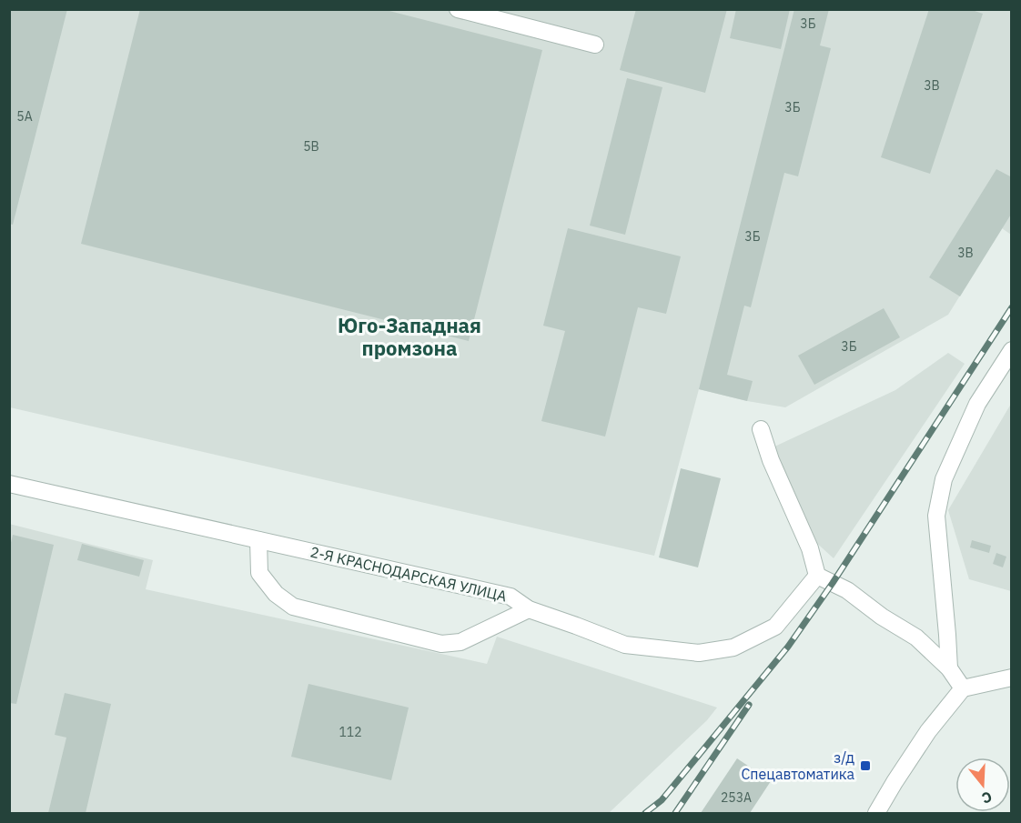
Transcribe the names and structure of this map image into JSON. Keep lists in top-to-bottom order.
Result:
{
  "streets": {
    "street": ["2-Я КРАСНОДАРСКАЯ УЛИЦА"]
  },
  "districts": ["Юго-Западная промзона"],
  "places": {
    "transit": ["з/д Спецавтоматика"]
  },
  "house_numbers": [
    "3Б",
    "3В",
    "3Б",
    "5А",
    "5В",
    "3Б",
    "3В",
    "3Б",
    "112",
    "253А"
  ],
  "north": "bottom"
}
